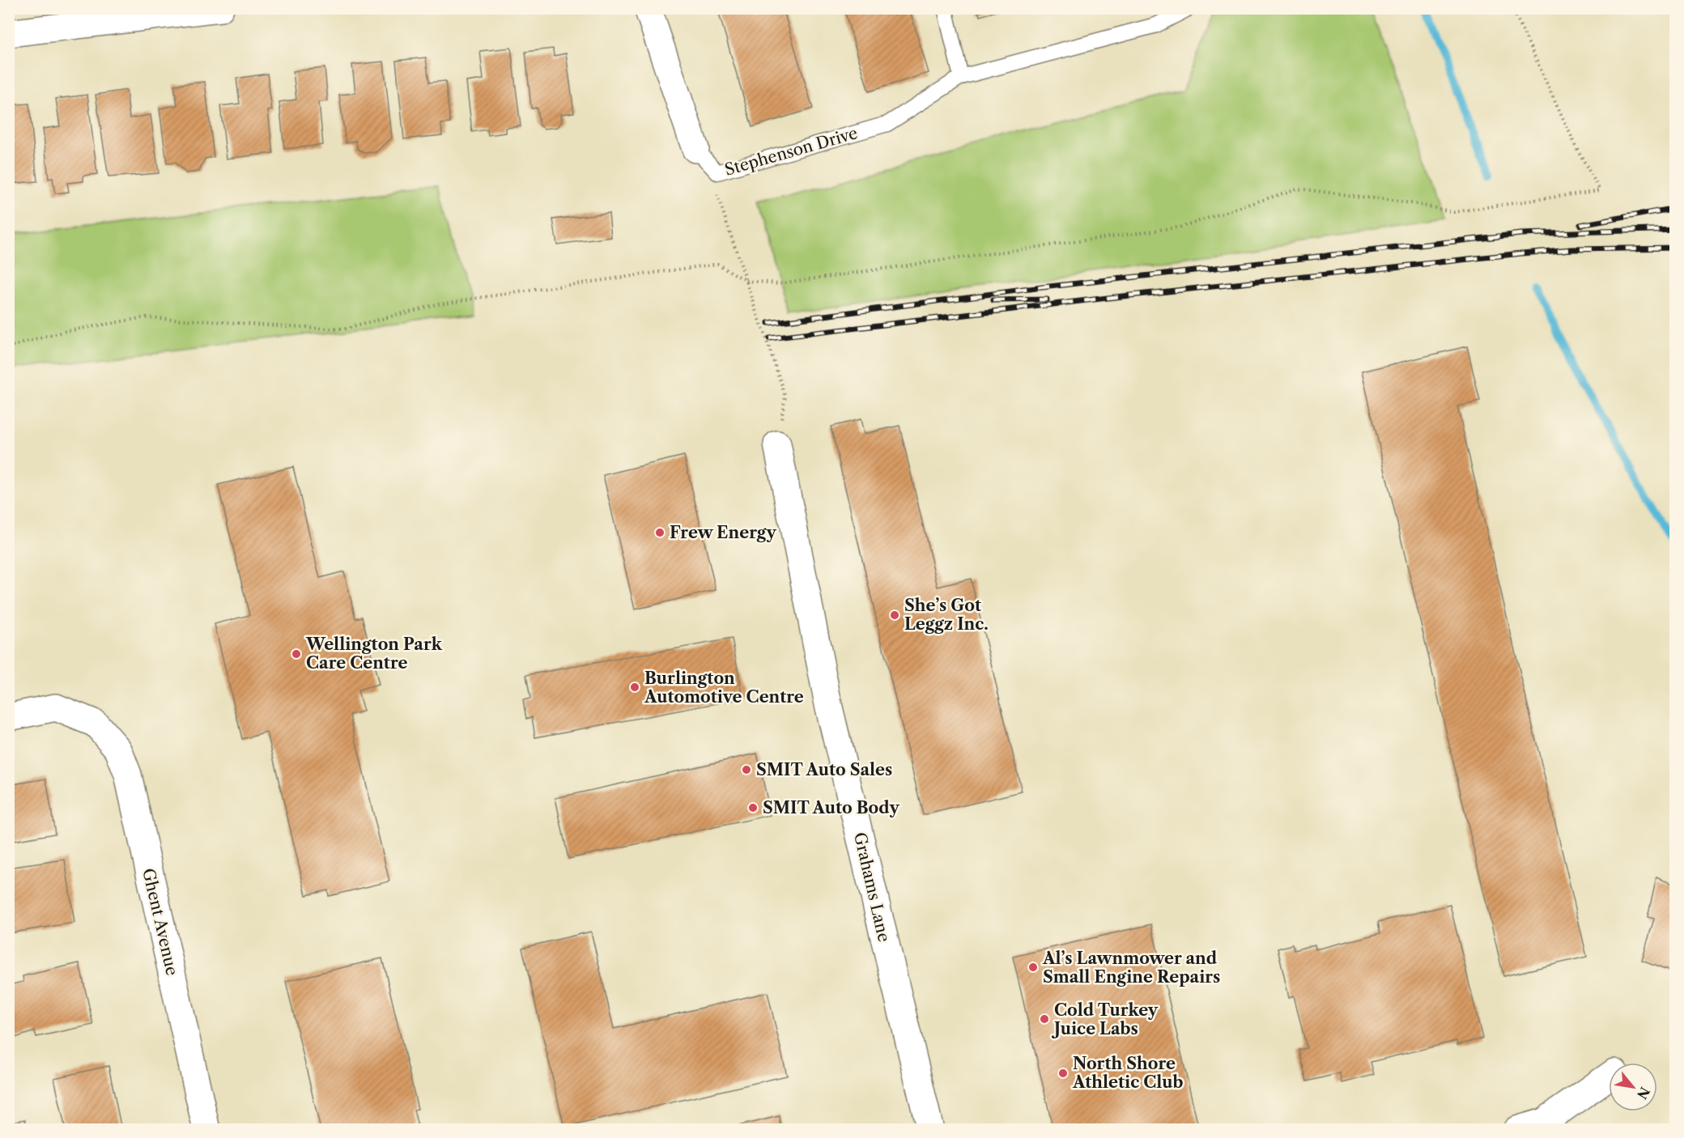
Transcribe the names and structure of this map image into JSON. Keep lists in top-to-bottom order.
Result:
{
  "streets": {
    "street": ["Stephenson Drive", "Grahams Lane", "Ghent Avenue"]
  },
  "places": [
    "Frew Energy",
    "She’s Got Leggz Inc.",
    "Wellington Park Care Centre",
    "Burlington Automotive Centre",
    "SMIT Auto Sales",
    "SMIT Auto Body",
    "Al’s Lawnmower and Small Engine Repairs",
    "Cold Turkey Juice Labs",
    "North Shore Athletic Club"
  ],
  "north": "bottom right"
}
